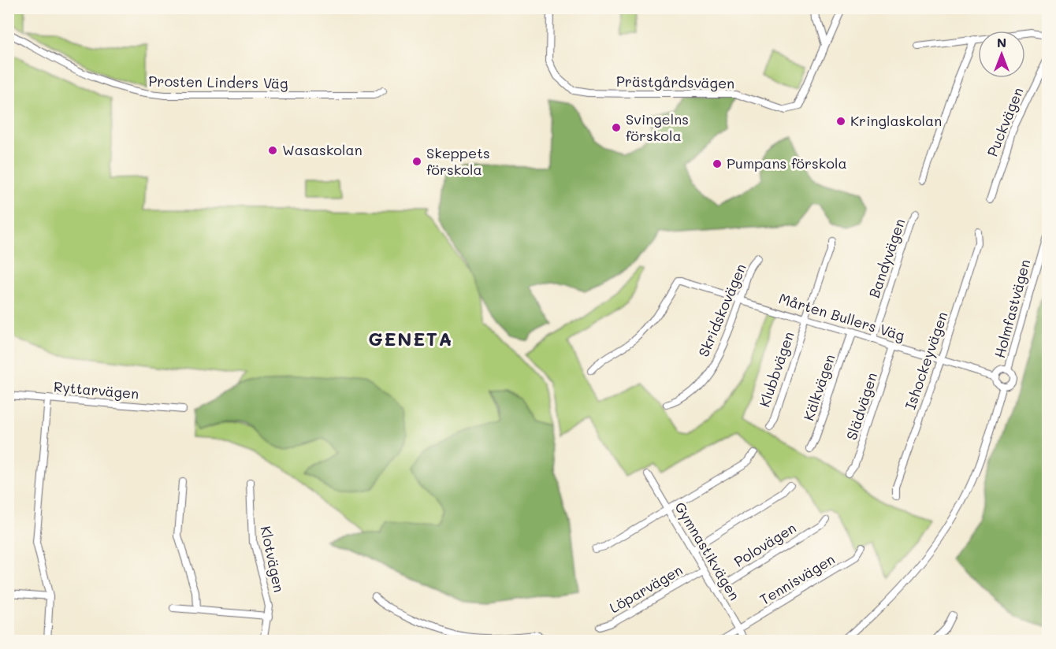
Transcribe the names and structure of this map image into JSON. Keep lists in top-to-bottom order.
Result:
{
  "streets": {
    "street": [
      "Prosten Linders Väg",
      "Prästgårdsvägen",
      "Puckvägen",
      "Bandyvägen",
      "Holmfastvägen",
      "Skridskovägen",
      "Mårten Bullers Väg",
      "Ishockeyvägen",
      "Klubbvägen",
      "Kälkvägen",
      "Ryttarvägen",
      "Slädvägen",
      "Polovägen",
      "Gymnastikvägen",
      "Klotvägen",
      "Tennisvägen",
      "Löparvägen"
    ]
  },
  "crossings": [
    ["Bandyvägen", "Mårten Bullers Väg"],
    ["Holmfastvägen", "Mårten Bullers Väg"],
    ["Skridskovägen", "Mårten Bullers Väg"],
    ["Mårten Bullers Väg", "Ishockeyvägen"],
    ["Mårten Bullers Väg", "Klubbvägen"],
    ["Mårten Bullers Väg", "Kälkvägen"],
    ["Mårten Bullers Väg", "Slädvägen"],
    ["Polovägen", "Gymnastikvägen"],
    ["Gymnastikvägen", "Tennisvägen"],
    ["Gymnastikvägen", "Löparvägen"]
  ],
  "districts": ["GENETA"],
  "places": [
    "Kringlaskolan",
    "Svingelns förskola",
    "Wasaskolan",
    "Skeppets förskola",
    "Pumpans förskola"
  ],
  "north": "top"
}
